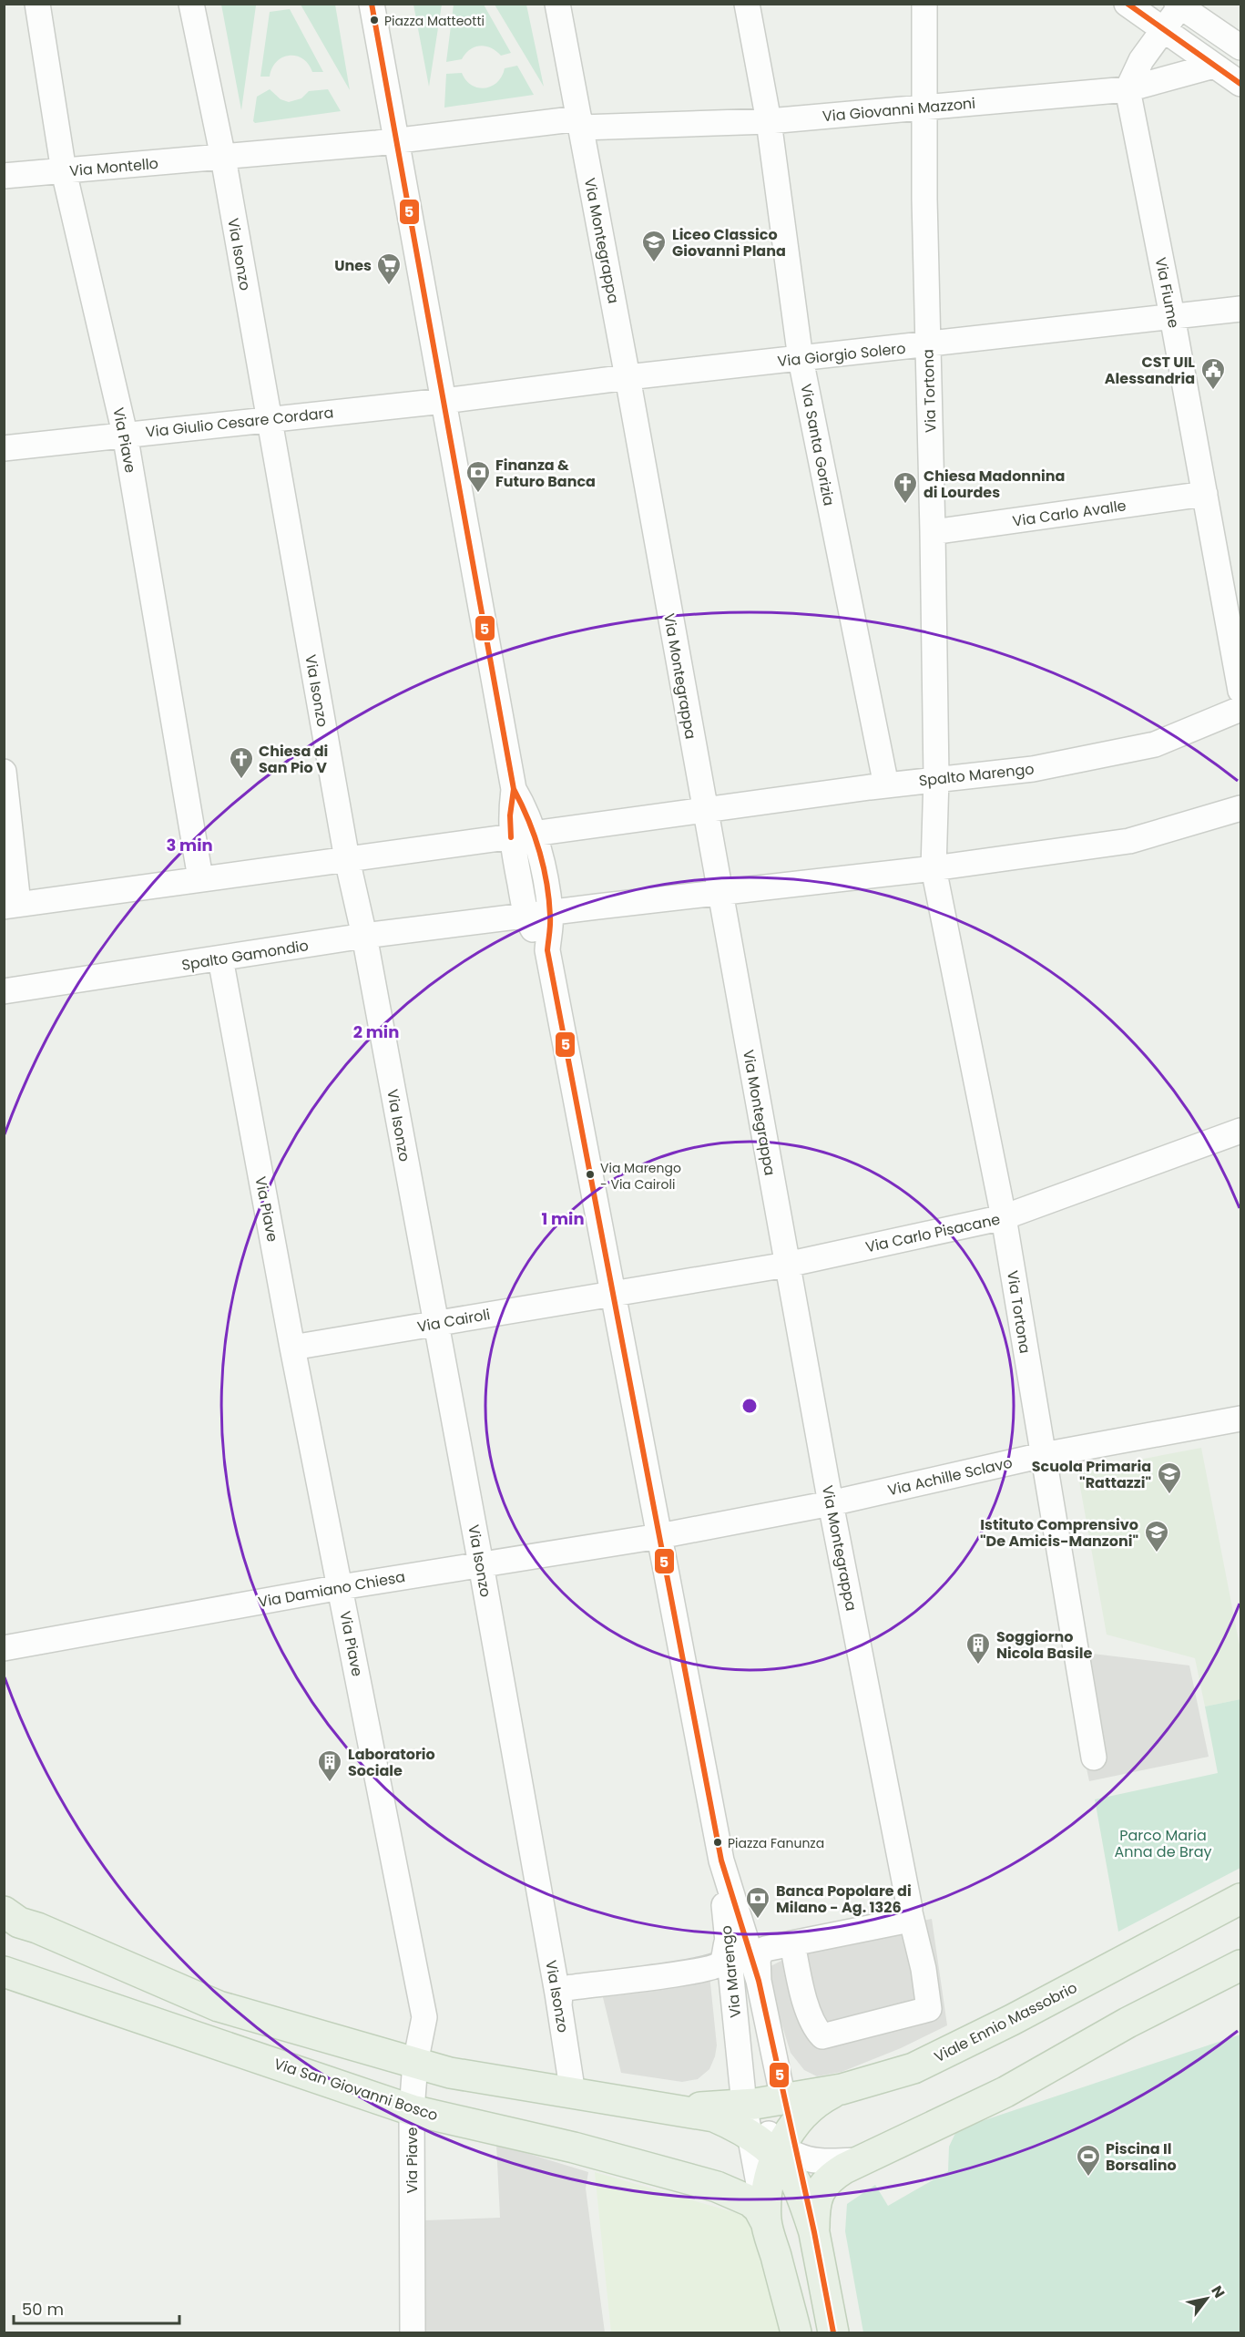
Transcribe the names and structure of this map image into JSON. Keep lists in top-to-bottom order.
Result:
{
  "streets": {
    "main road": ["Viale Ennio Massobrio", "Via San Giovanni Bosco"],
    "street": [
      "Via Giovanni Mazzoni",
      "Via Montello",
      "Via Montegrappa",
      "Via Isonzo",
      "Via Fiume",
      "Via Giorgio Solero",
      "Via Tortona",
      "Via Giulio Cesare Cordara",
      "Via Piave",
      "Via Santa Gorizia",
      "Via Carlo Avalle",
      "Spalto Marengo",
      "Spalto Gamondio",
      "Via Carlo Pisacane",
      "Via Cairoli",
      "Via Achille Sclavo",
      "Via Damiano Chiesa",
      "Via Marengo"
    ]
  },
  "crossings": [
    ["Via Giovanni Mazzoni", "Via Montello"],
    ["Via Giovanni Mazzoni", "Via Montegrappa"],
    ["Via Giovanni Mazzoni", "Via Fiume"],
    ["Via Giovanni Mazzoni", "Via Tortona"],
    ["Via Giovanni Mazzoni", "Via Santa Gorizia"],
    ["Via Montello", "Via Isonzo"],
    ["Via Montello", "Via Piave"],
    ["Via Montegrappa", "Via Giorgio Solero"],
    ["Via Montegrappa", "Spalto Marengo"],
    ["Via Montegrappa", "Spalto Gamondio"],
    ["Via Montegrappa", "Via Carlo Pisacane"],
    ["Via Montegrappa", "Via Achille Sclavo"],
    ["Via Isonzo", "Via Giulio Cesare Cordara"],
    ["Via Isonzo", "Spalto Gamondio"],
    ["Via Isonzo", "Via Cairoli"],
    ["Via Isonzo", "Via Damiano Chiesa"],
    ["Via Fiume", "Via Giorgio Solero"],
    ["Via Fiume", "Via Carlo Avalle"],
    ["Via Giorgio Solero", "Via Tortona"],
    ["Via Giorgio Solero", "Via Giulio Cesare Cordara"],
    ["Via Giorgio Solero", "Via Santa Gorizia"],
    ["Via Tortona", "Via Carlo Avalle"],
    ["Via Tortona", "Spalto Marengo"],
    ["Via Tortona", "Via Carlo Pisacane"],
    ["Via Tortona", "Via Achille Sclavo"],
    ["Via Giulio Cesare Cordara", "Via Piave"],
    ["Via Piave", "Spalto Gamondio"],
    ["Via Piave", "Via Cairoli"],
    ["Via Piave", "Via Damiano Chiesa"],
    ["Via Piave", "Via San Giovanni Bosco"],
    ["Via Santa Gorizia", "Spalto Marengo"],
    ["Via Carlo Pisacane", "Via Cairoli"],
    ["Via Carlo Pisacane", "Via Marengo"],
    ["Via Cairoli", "Via Marengo"],
    ["Via Achille Sclavo", "Via Damiano Chiesa"],
    ["Via Achille Sclavo", "Via Marengo"],
    ["Via Damiano Chiesa", "Via Marengo"],
    ["Via Marengo", "Viale Ennio Massobrio"]
  ],
  "parks": ["Parco Maria Anna de Bray"],
  "places": {
    "other": ["Piazza Matteotti", "Via Marengo - Via Cairoli", "Piazza Fanunza"],
    "school or university": ["Liceo Classico Giovanni Plana", "Scuola Primaria \"Rattazzi\"", "Istituto Comprensivo \"De Amicis-Manzoni\""],
    "supermarket": ["Unes"],
    "public building": ["CST UIL Alessandria"],
    "bank": ["Finanza & Futuro Banca", "Banca Popolare di Milano - Ag. 1326"],
    "church": ["Chiesa Madonnina di Lourdes", "Chiesa di San Pio V"],
    "building": ["Soggiorno Nicola Basile", "Laboratorio Sociale"],
    "sports": ["Piscina Il Borsalino"]
  },
  "lines": ["transit line 5"],
  "scale_bar": "50 m",
  "north": "top right",
  "rings": ["3 min", "2 min", "1 min"]
}
